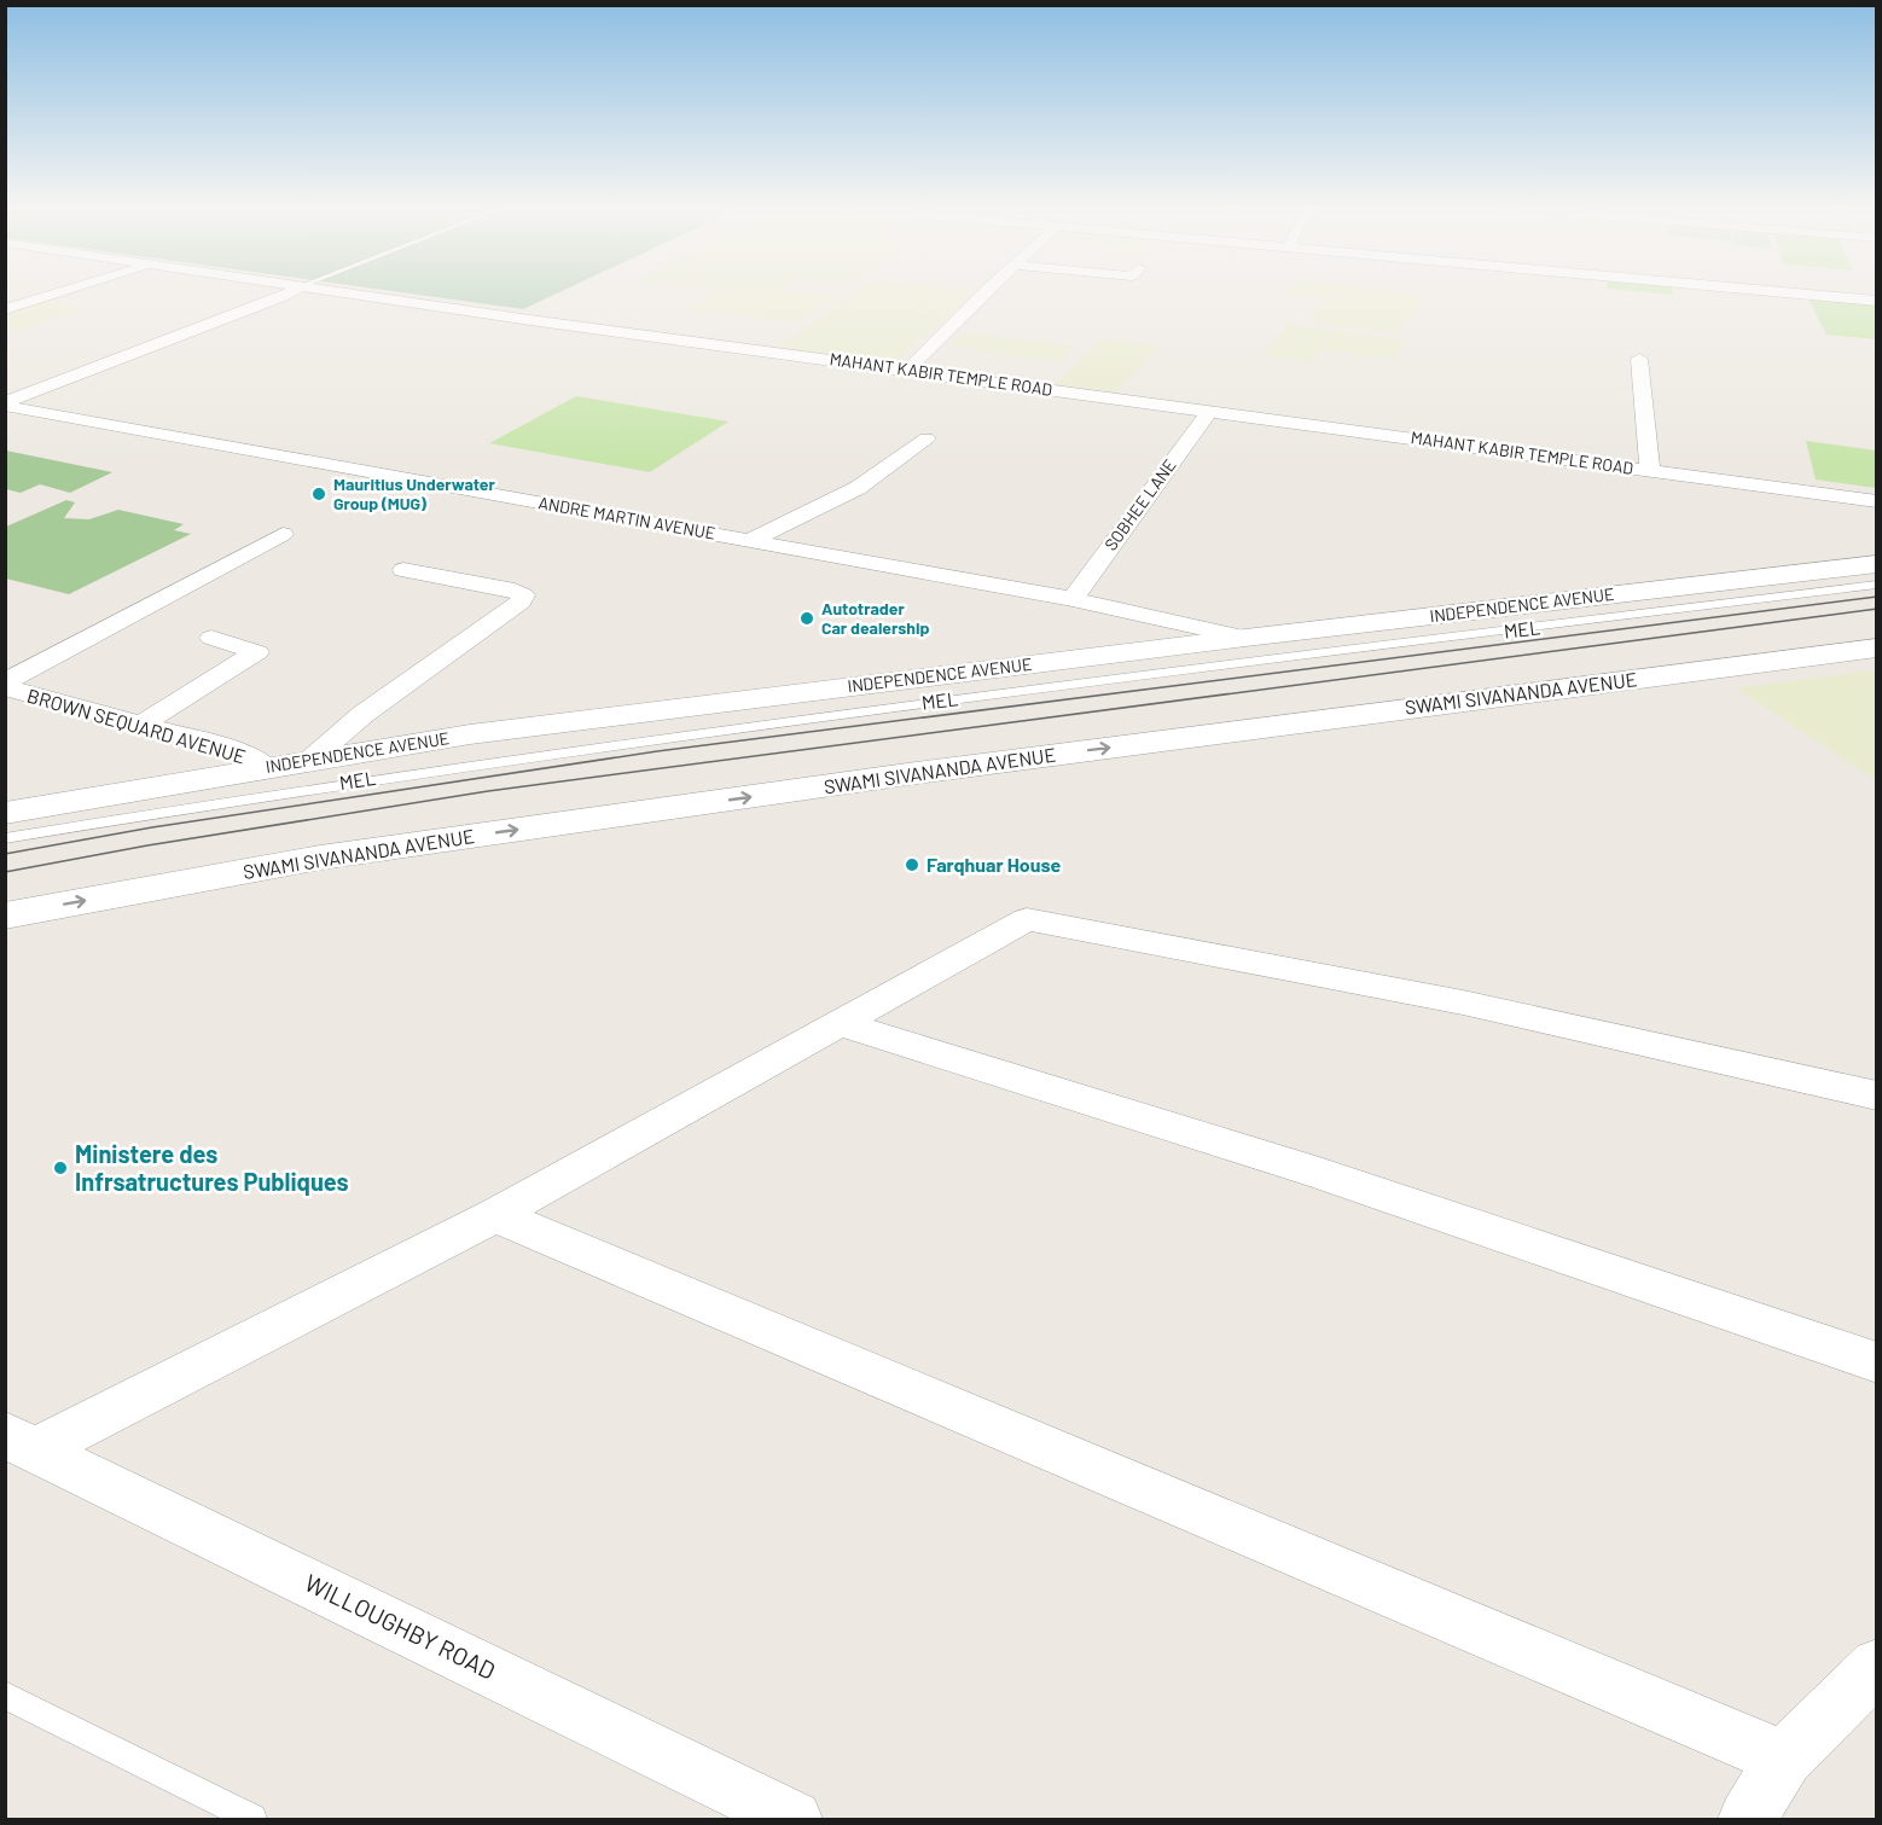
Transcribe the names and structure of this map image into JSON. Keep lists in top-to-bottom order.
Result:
{
  "streets": {
    "street": [
      "MAHANT KABIR TEMPLE ROAD",
      "SOBHEE LANE",
      "ANDRE MARTIN AVENUE",
      "INDEPENDENCE AVENUE",
      "SWAMI SIVANANDA AVENUE",
      "BROWN SEQUARD AVENUE",
      "WILLOUGHBY ROAD"
    ],
    "lane": ["MEL"]
  },
  "crossings": [
    ["MAHANT KABIR TEMPLE ROAD", "SOBHEE LANE"],
    ["SOBHEE LANE", "ANDRE MARTIN AVENUE"],
    ["ANDRE MARTIN AVENUE", "INDEPENDENCE AVENUE"],
    ["INDEPENDENCE AVENUE", "BROWN SEQUARD AVENUE"]
  ],
  "places": [
    "Mauritius Underwater Group (MUG)",
    "Autotrader Car dealership",
    "Farqhuar House",
    "Ministere des Infrsatructures Publiques"
  ]
}
